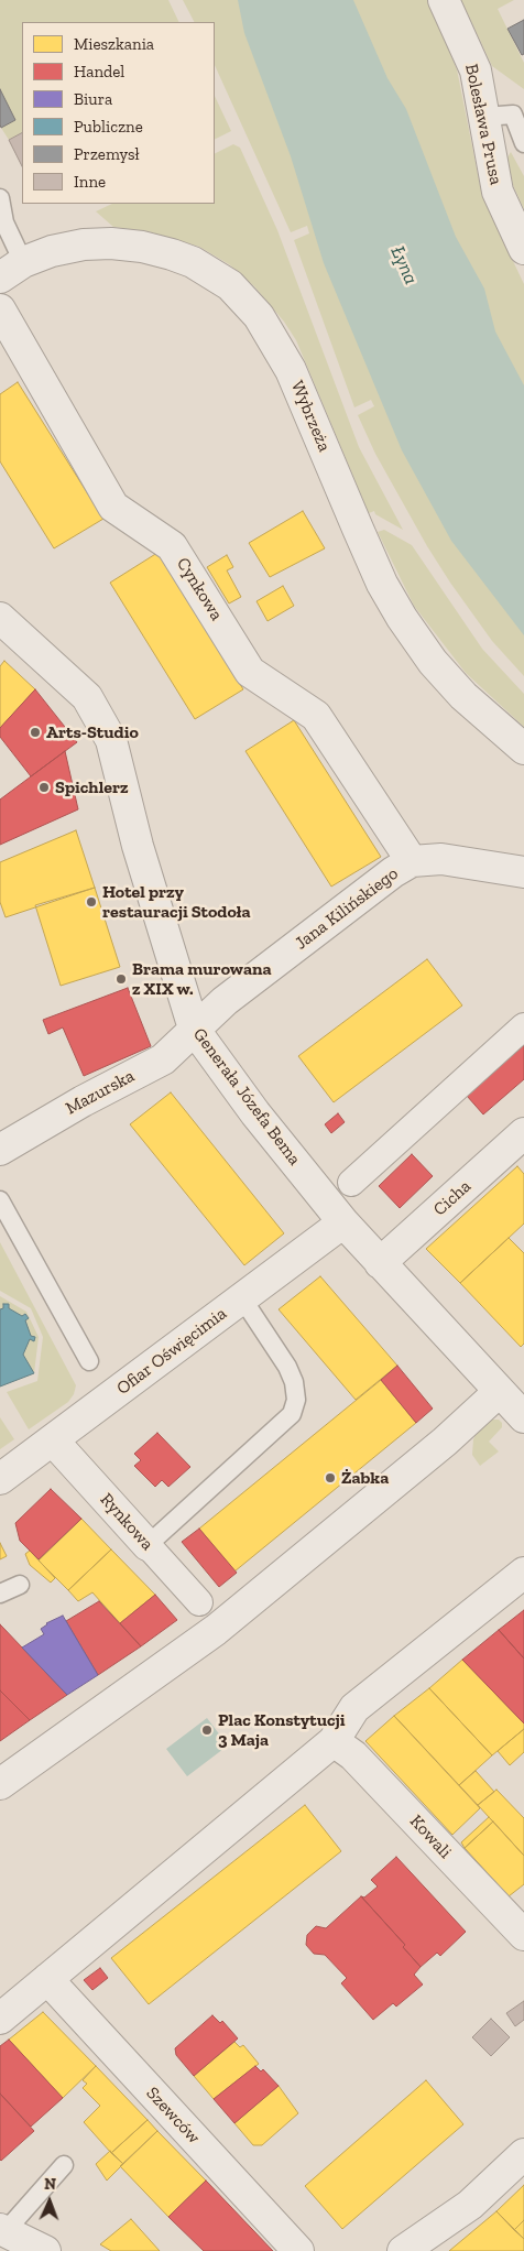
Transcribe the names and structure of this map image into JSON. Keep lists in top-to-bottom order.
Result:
{
  "streets": {
    "street": [
      "Bolesława Prusa",
      "Wybrzeża",
      "Cynkowa",
      "Jana Kilińskiego",
      "Mazurska",
      "Generała Józefa Bema",
      "Cicha",
      "Ofiar Oświęcimia",
      "Rynkowa",
      "Kowali",
      "Szewców"
    ]
  },
  "crossings": [
    ["Cynkowa", "Jana Kilińskiego"],
    ["Jana Kilińskiego", "Mazurska"],
    ["Jana Kilińskiego", "Generała Józefa Bema"],
    ["Mazurska", "Generała Józefa Bema"],
    ["Generała Józefa Bema", "Cicha"],
    ["Generała Józefa Bema", "Ofiar Oświęcimia"],
    ["Ofiar Oświęcimia", "Rynkowa"]
  ],
  "water": ["Łyna"],
  "places": [
    "Arts-Studio",
    "Spichlerz",
    "Hotel przy restauracji Stodoła",
    "Brama murowana z XIX w.",
    "Żabka",
    "Plac Konstytucji 3 Maja"
  ],
  "legend": [
    "Mieszkania",
    "Handel",
    "Biura",
    "Publiczne",
    "Przemysł",
    "Inne"
  ],
  "north": "top"
}
